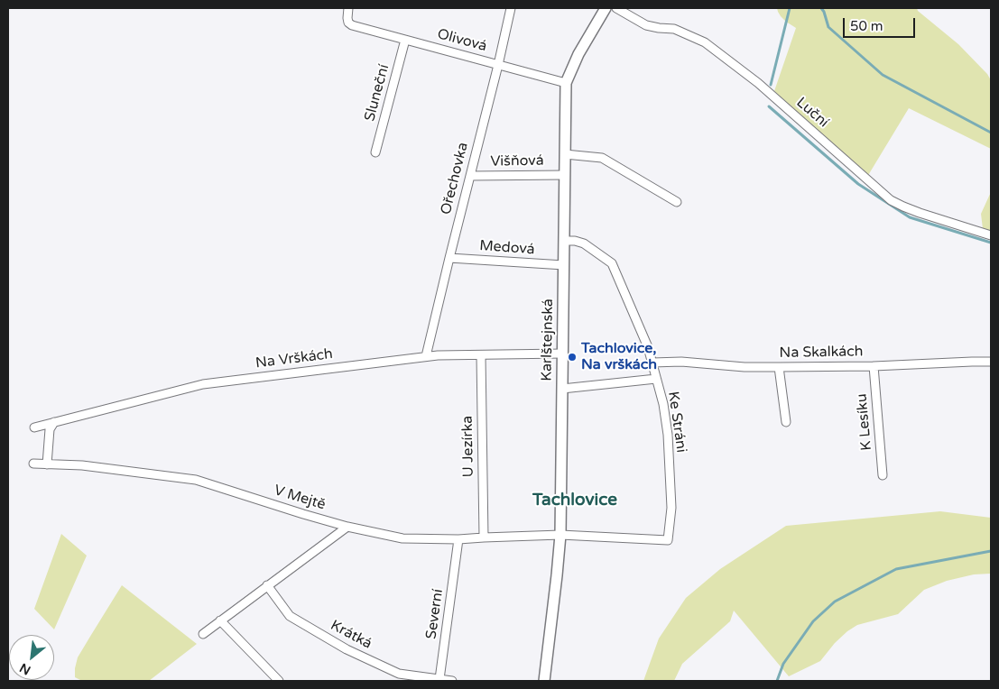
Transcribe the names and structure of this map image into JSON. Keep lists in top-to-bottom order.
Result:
{
  "streets": {
    "main road": ["Karlštejnská"],
    "street": [
      "Olivová",
      "Sluneční",
      "Luční",
      "Višňová",
      "Ořechovka",
      "Medová",
      "Na Skalkách",
      "Na Vrškách",
      "Ke Stráni",
      "K Lesíku",
      "U Jezírka",
      "V Mejtě",
      "Severní",
      "Krátká"
    ]
  },
  "crossings": [
    ["Olivová", "Sluneční"],
    ["Olivová", "Ořechovka"],
    ["Olivová", "Karlštejnská"],
    ["Višňová", "Ořechovka"],
    ["Višňová", "Karlštejnská"],
    ["Ořechovka", "Medová"],
    ["Ořechovka", "Na Vrškách"],
    ["Medová", "Karlštejnská"],
    ["Karlštejnská", "Na Vrškách"],
    ["Karlštejnská", "Ke Stráni"],
    ["Karlštejnská", "V Mejtě"],
    ["Na Skalkách", "Ke Stráni"],
    ["Na Skalkách", "K Lesíku"],
    ["Na Vrškách", "U Jezírka"],
    ["Ke Stráni", "V Mejtě"],
    ["U Jezírka", "V Mejtě"],
    ["V Mejtě", "Severní"],
    ["Severní", "Krátká"]
  ],
  "districts": ["Tachlovice"],
  "places": ["Tachlovice, Na vrškách"],
  "scale_bar": "50 m",
  "north": "bottom left"
}
